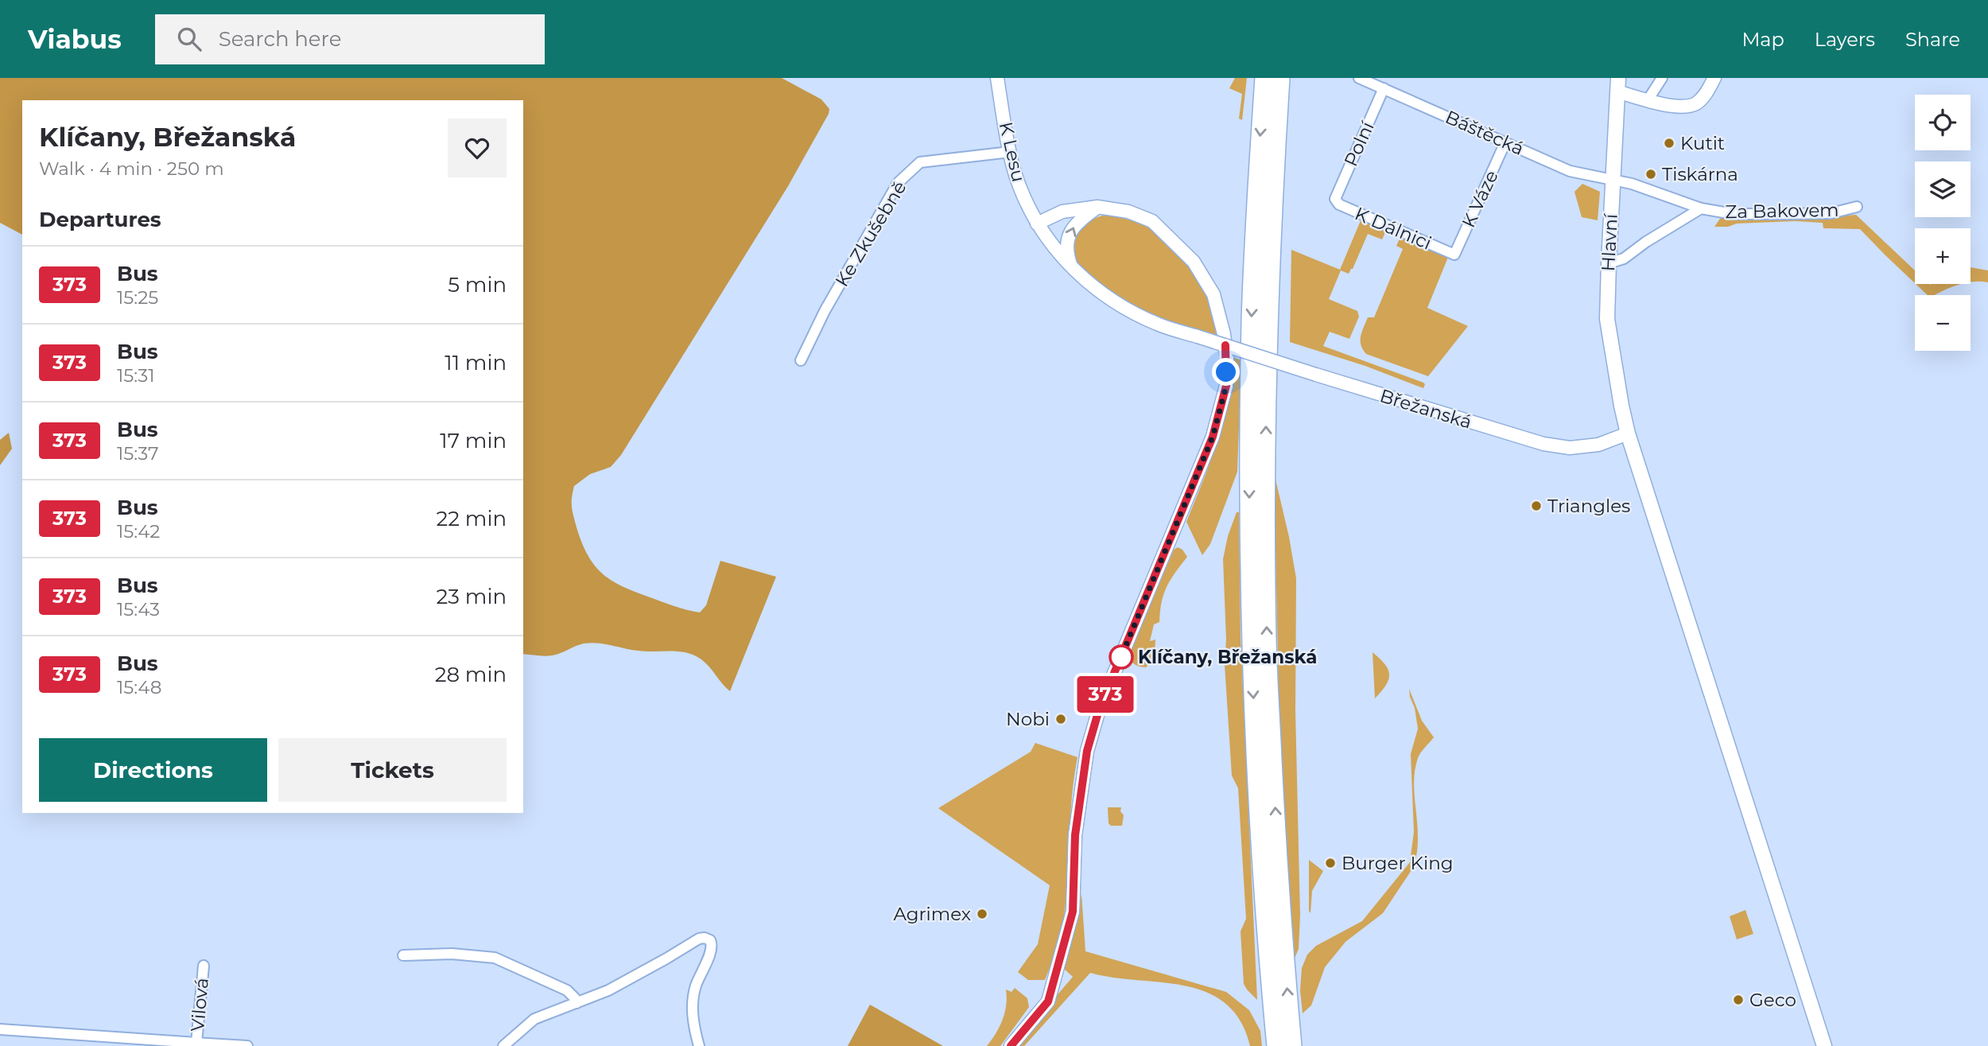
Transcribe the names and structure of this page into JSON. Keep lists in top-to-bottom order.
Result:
{
  "streets": {
    "main road": ["Hlavní"],
    "street": [
      "Báštěcká",
      "Polní",
      "K Lesu",
      "K Váze",
      "Za Bakovem",
      "K Dálnici",
      "Ke Zkušebně",
      "Břežanská",
      "Vilová"
    ]
  },
  "crossings": [
    ["Báštěcká", "Polní"],
    ["Báštěcká", "K Váze"],
    ["Báštěcká", "Za Bakovem"],
    ["Báštěcká", "Hlavní"],
    ["Polní", "K Dálnici"],
    ["K Lesu", "Ke Zkušebně"],
    ["K Lesu", "Břežanská"],
    ["K Váze", "K Dálnici"],
    ["Za Bakovem", "Hlavní"],
    ["Hlavní", "Břežanská"]
  ],
  "places": [
    "Kutit",
    "Tiskárna",
    "Triangles",
    "Klíčany, Břežanská",
    "Nobi",
    "Burger King",
    "Agrimex",
    "Geco"
  ],
  "lines": ["bus line 373"],
  "page": {
    "header": "Viabus",
    "search": "Search here",
    "nav": ["Map", "Layers", "Share"],
    "on_map": "373",
    "map_buttons": ["+", "−"],
    "heading": [
      ["Klíčany, Břežanská", "Walk · 4 min · 250 m"],
      "Departures"
    ],
    "list": [
      {
        "mark": "373",
        "name": "Bus",
        "note": "15:25",
        "value": "5 min"
      },
      {
        "mark": "373",
        "name": "Bus",
        "note": "15:31",
        "value": "11 min"
      },
      {
        "mark": "373",
        "name": "Bus",
        "note": "15:37",
        "value": "17 min"
      },
      {
        "mark": "373",
        "name": "Bus",
        "note": "15:42",
        "value": "22 min"
      },
      {
        "mark": "373",
        "name": "Bus",
        "note": "15:43",
        "value": "23 min"
      },
      {
        "mark": "373",
        "name": "Bus",
        "note": "15:48",
        "value": "28 min"
      }
    ],
    "buttons": ["Directions", "Tickets"]
  }
}
